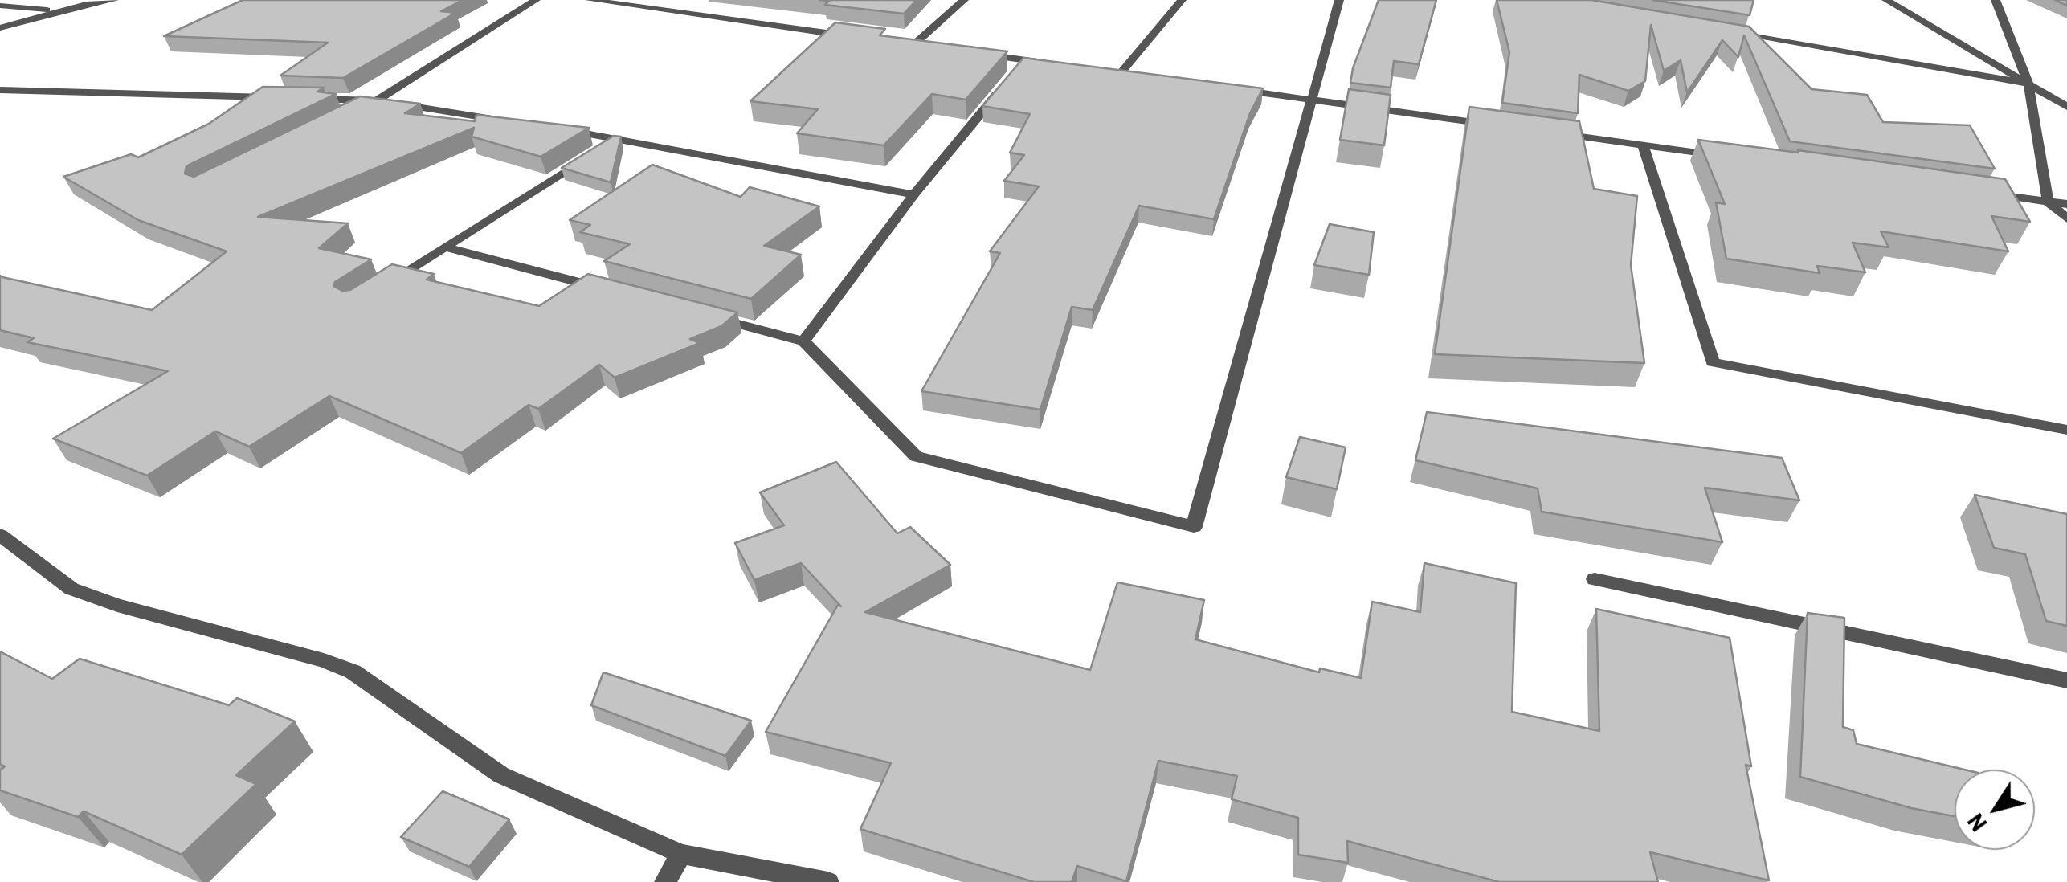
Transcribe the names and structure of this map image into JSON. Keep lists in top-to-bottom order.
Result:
{
  "north": "bottom left"
}
